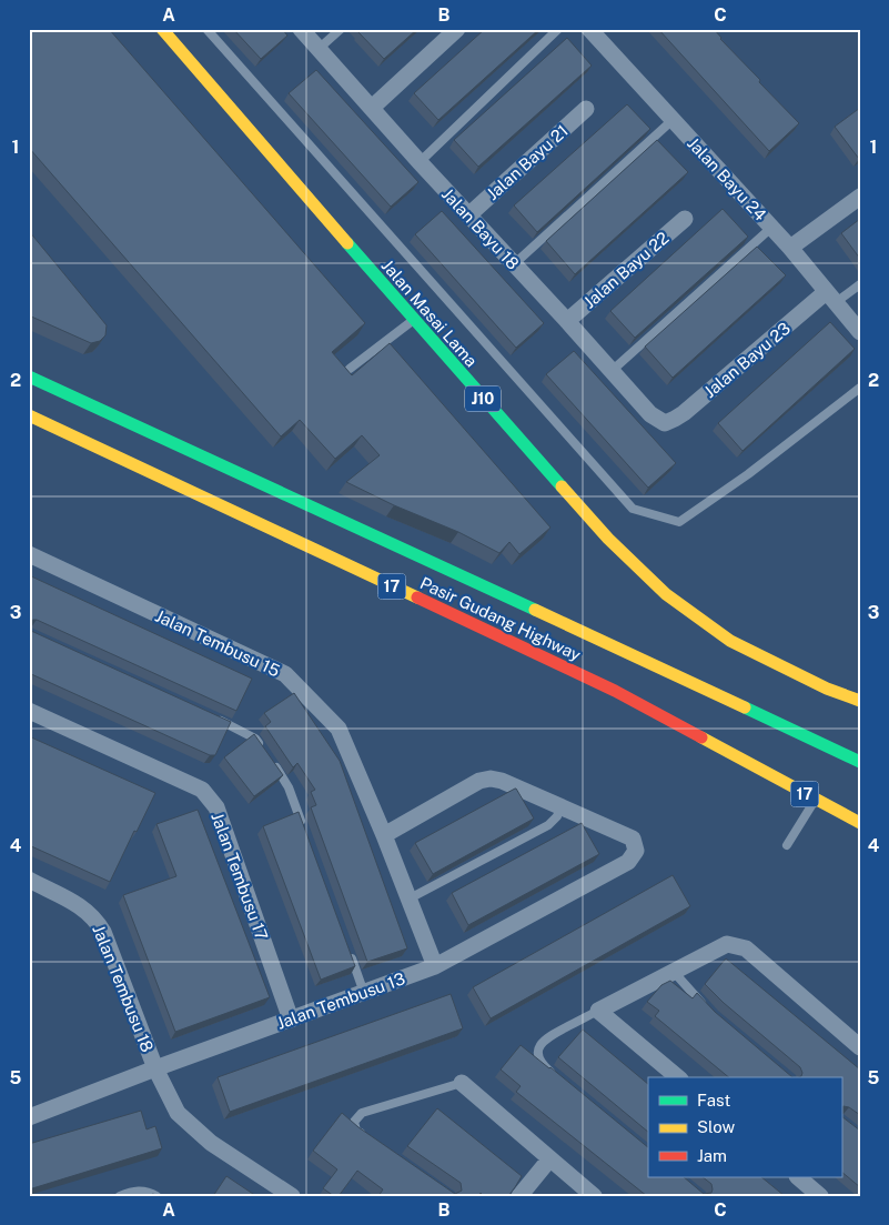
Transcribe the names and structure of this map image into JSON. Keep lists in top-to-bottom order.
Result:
{
  "streets": {
    "main road": [
      "Jalan Masai Lama",
      "J10",
      "17",
      "Pasir Gudang Highway"
    ],
    "street": [
      "Jalan Bayu 21",
      "Jalan Bayu 24",
      "Jalan Bayu 18",
      "Jalan Bayu 22",
      "Jalan Bayu 23",
      "Jalan Tembusu 15",
      "Jalan Tembusu 17",
      "Jalan Tembusu 18",
      "Jalan Tembusu 13"
    ]
  },
  "crossings": [
    ["Jalan Bayu 21", "Jalan Bayu 18"],
    ["Jalan Bayu 24", "Jalan Bayu 23"],
    ["Jalan Bayu 18", "Jalan Bayu 22"],
    ["Jalan Bayu 18", "Jalan Bayu 23"],
    ["Jalan Tembusu 15", "Jalan Tembusu 13"],
    ["Jalan Tembusu 17", "Jalan Tembusu 13"],
    ["Jalan Tembusu 18", "Jalan Tembusu 13"]
  ],
  "legend": ["Fast", "Slow", "Jam"],
  "grid": {
    "columns": ["A", "B", "C"],
    "rows": [
      "1",
      "2",
      "3",
      "4",
      "5"
    ]
  }
}
